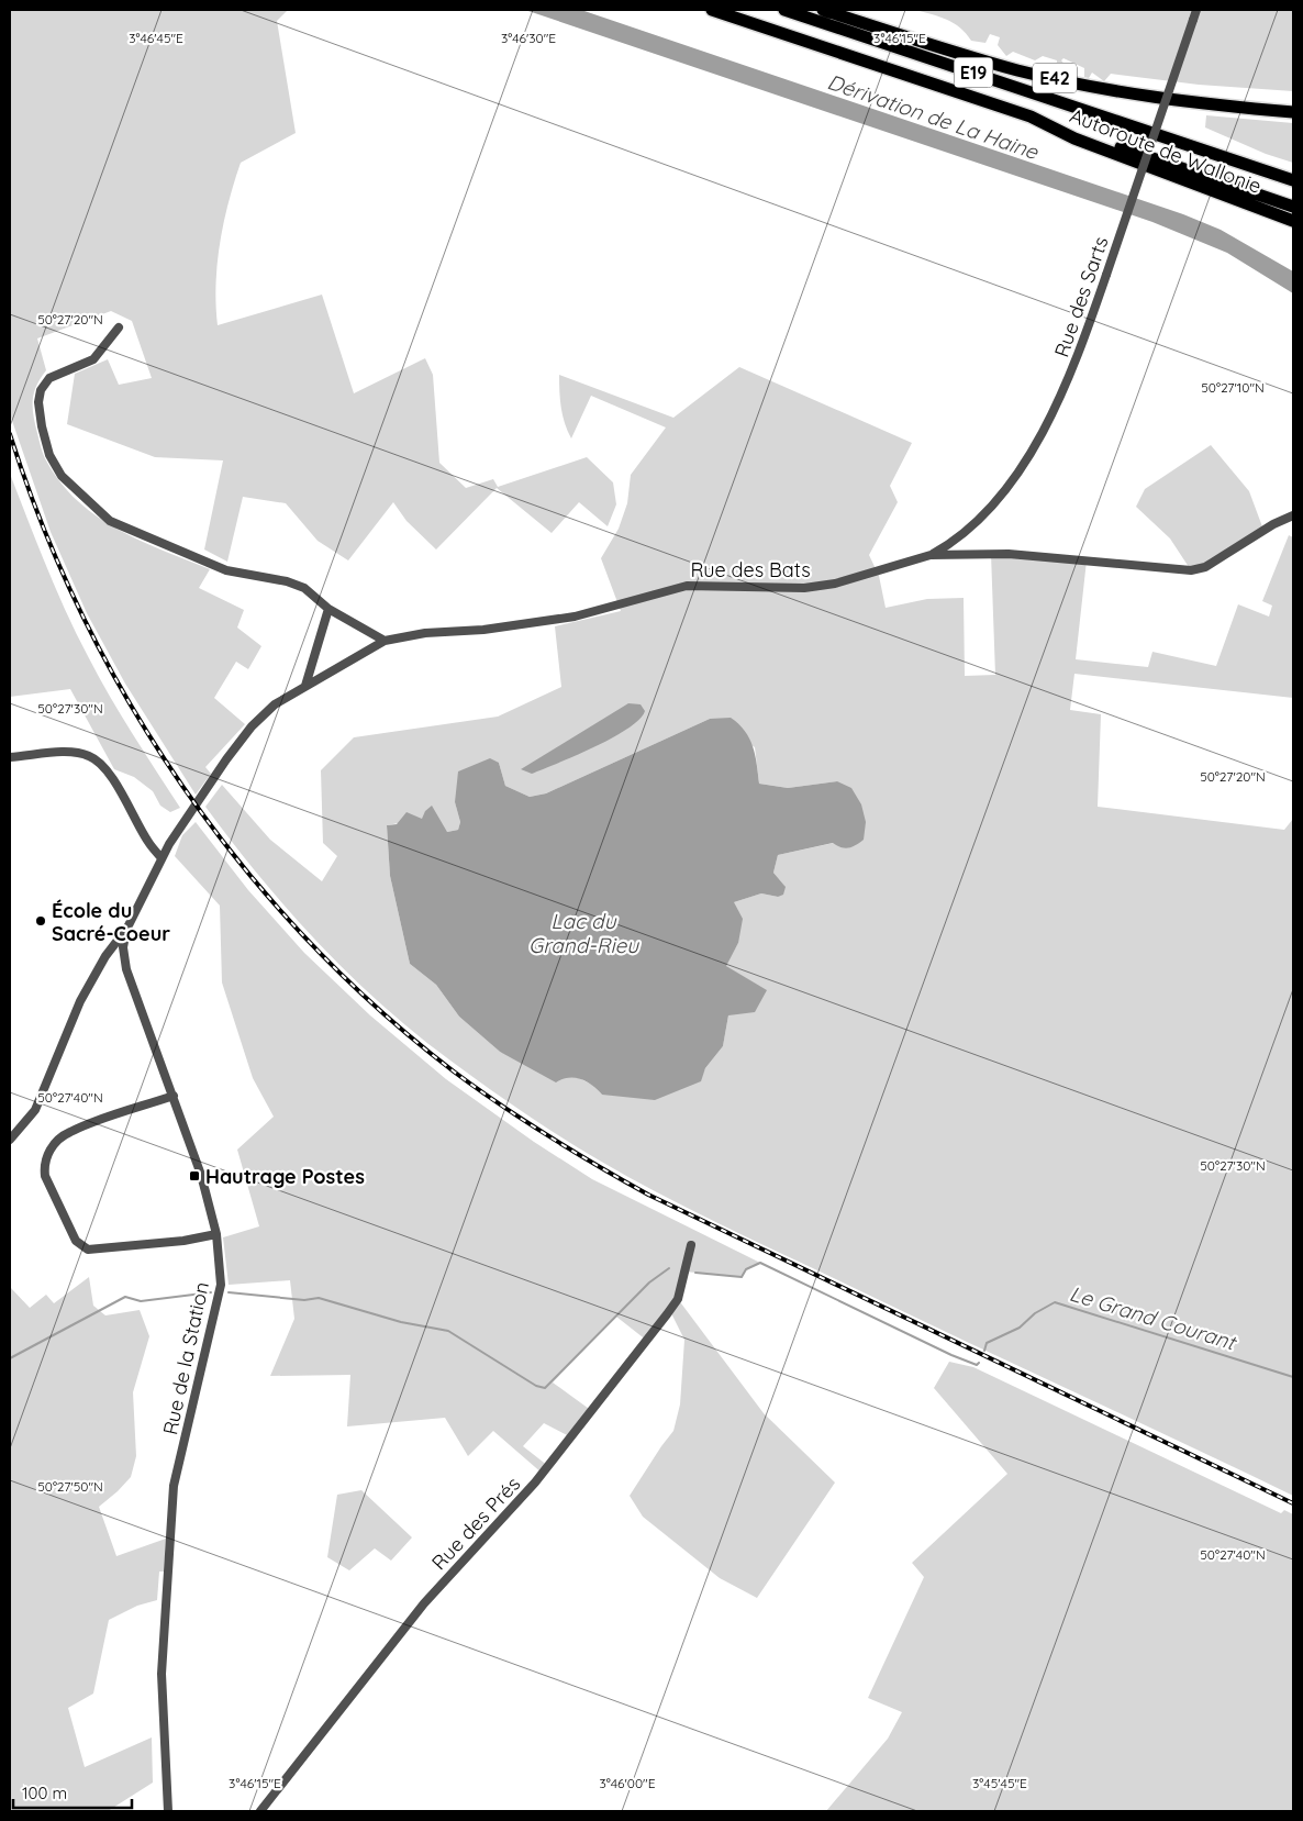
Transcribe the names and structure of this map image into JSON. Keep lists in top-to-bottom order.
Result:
{
  "streets": {
    "highway": ["E19", "E42", "Autoroute de Wallonie"],
    "street": [
      "Rue des Sarts",
      "Rue des Bats",
      "Rue de la Station",
      "Rue des Prés"
    ]
  },
  "crossings": [
    ["E19", "Autoroute de Wallonie"],
    ["Rue des Sarts", "Rue des Bats"],
    ["Rue des Bats", "Rue de la Station"]
  ],
  "water": ["Dérivation de La Haine", "Lac du Grand-Rieu", "Le Grand Courant"],
  "places": {
    "other": ["École du Sacré-Coeur"],
    "transit": ["Hautrage Postes"]
  },
  "scale_bar": "100 m",
  "coordinates": [
    "3°46'45\"E",
    "3°46'30\"E",
    "3°46'15\"E",
    "50°27'20\"N",
    "50°27'10\"N",
    "50°27'30\"N",
    "50°27'40\"N",
    "50°27'50\"N",
    "3°46'00\"E",
    "3°45'45\"E"
  ]
}
